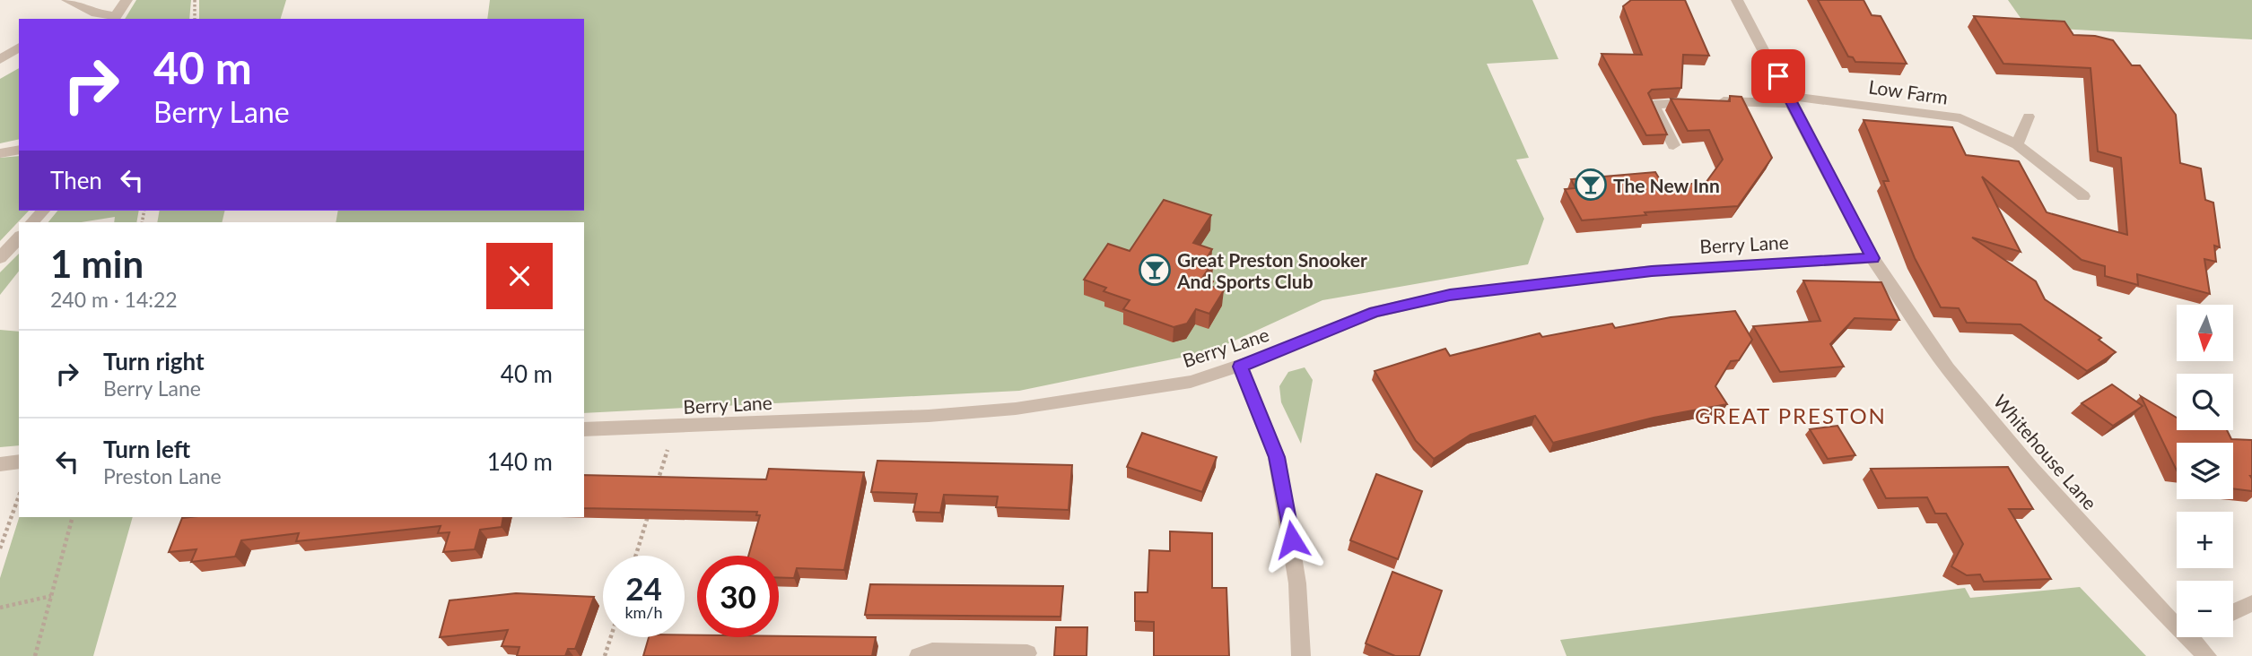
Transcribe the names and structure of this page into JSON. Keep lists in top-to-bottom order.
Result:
{
  "streets": {
    "street": ["Low Farm", "Berry Lane", "Whitehouse Lane"]
  },
  "crossings": [
    ["Low Farm", "Whitehouse Lane"],
    ["Berry Lane", "Whitehouse Lane"]
  ],
  "districts": ["GREAT PRESTON"],
  "places": {
    "bar": ["The New Inn", "Great Preston Snooker And Sports Club"]
  },
  "north": "bottom",
  "page": {
    "turn": ["40 m", "Berry Lane"],
    "then": "Then",
    "heading": ["1 min", "240 m · 14:22"],
    "map_buttons": ["+", "−"],
    "list": [
      {
        "name": "Turn right",
        "note": "Berry Lane",
        "value": "40 m"
      },
      {
        "name": "Turn left",
        "note": "Preston Lane",
        "value": "140 m"
      }
    ],
    "speed": "24 km/h",
    "limit": "30"
  }
}
